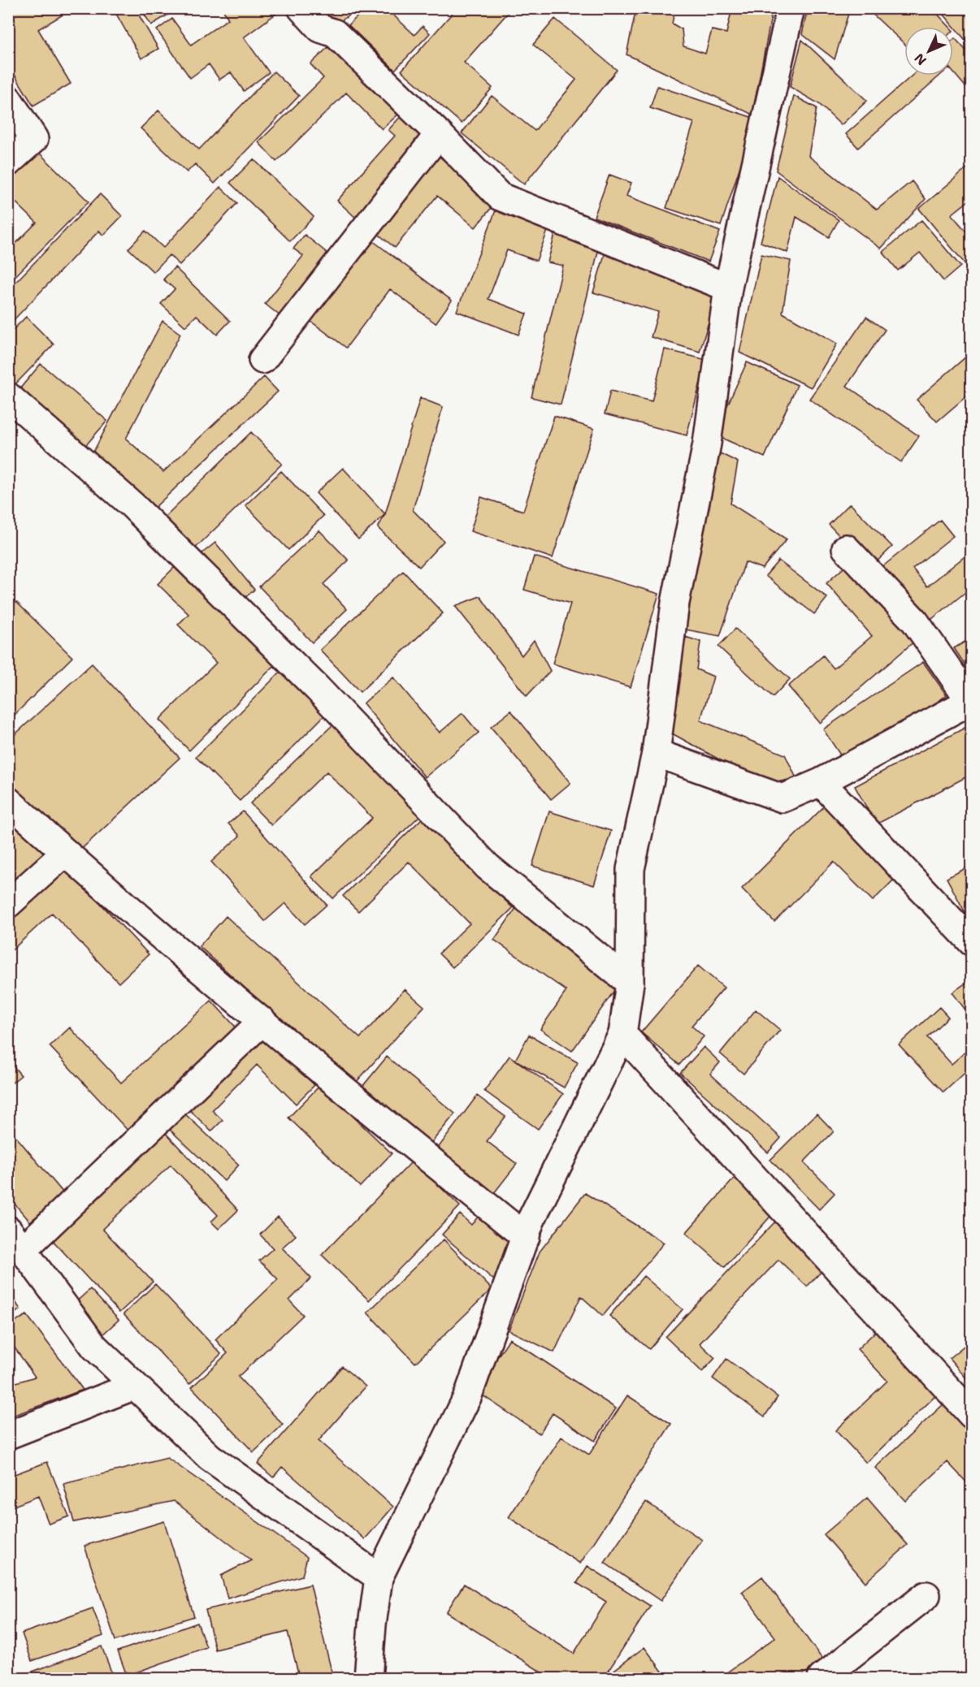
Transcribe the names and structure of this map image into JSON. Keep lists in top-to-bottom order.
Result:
{
  "north": "bottom left"
}
